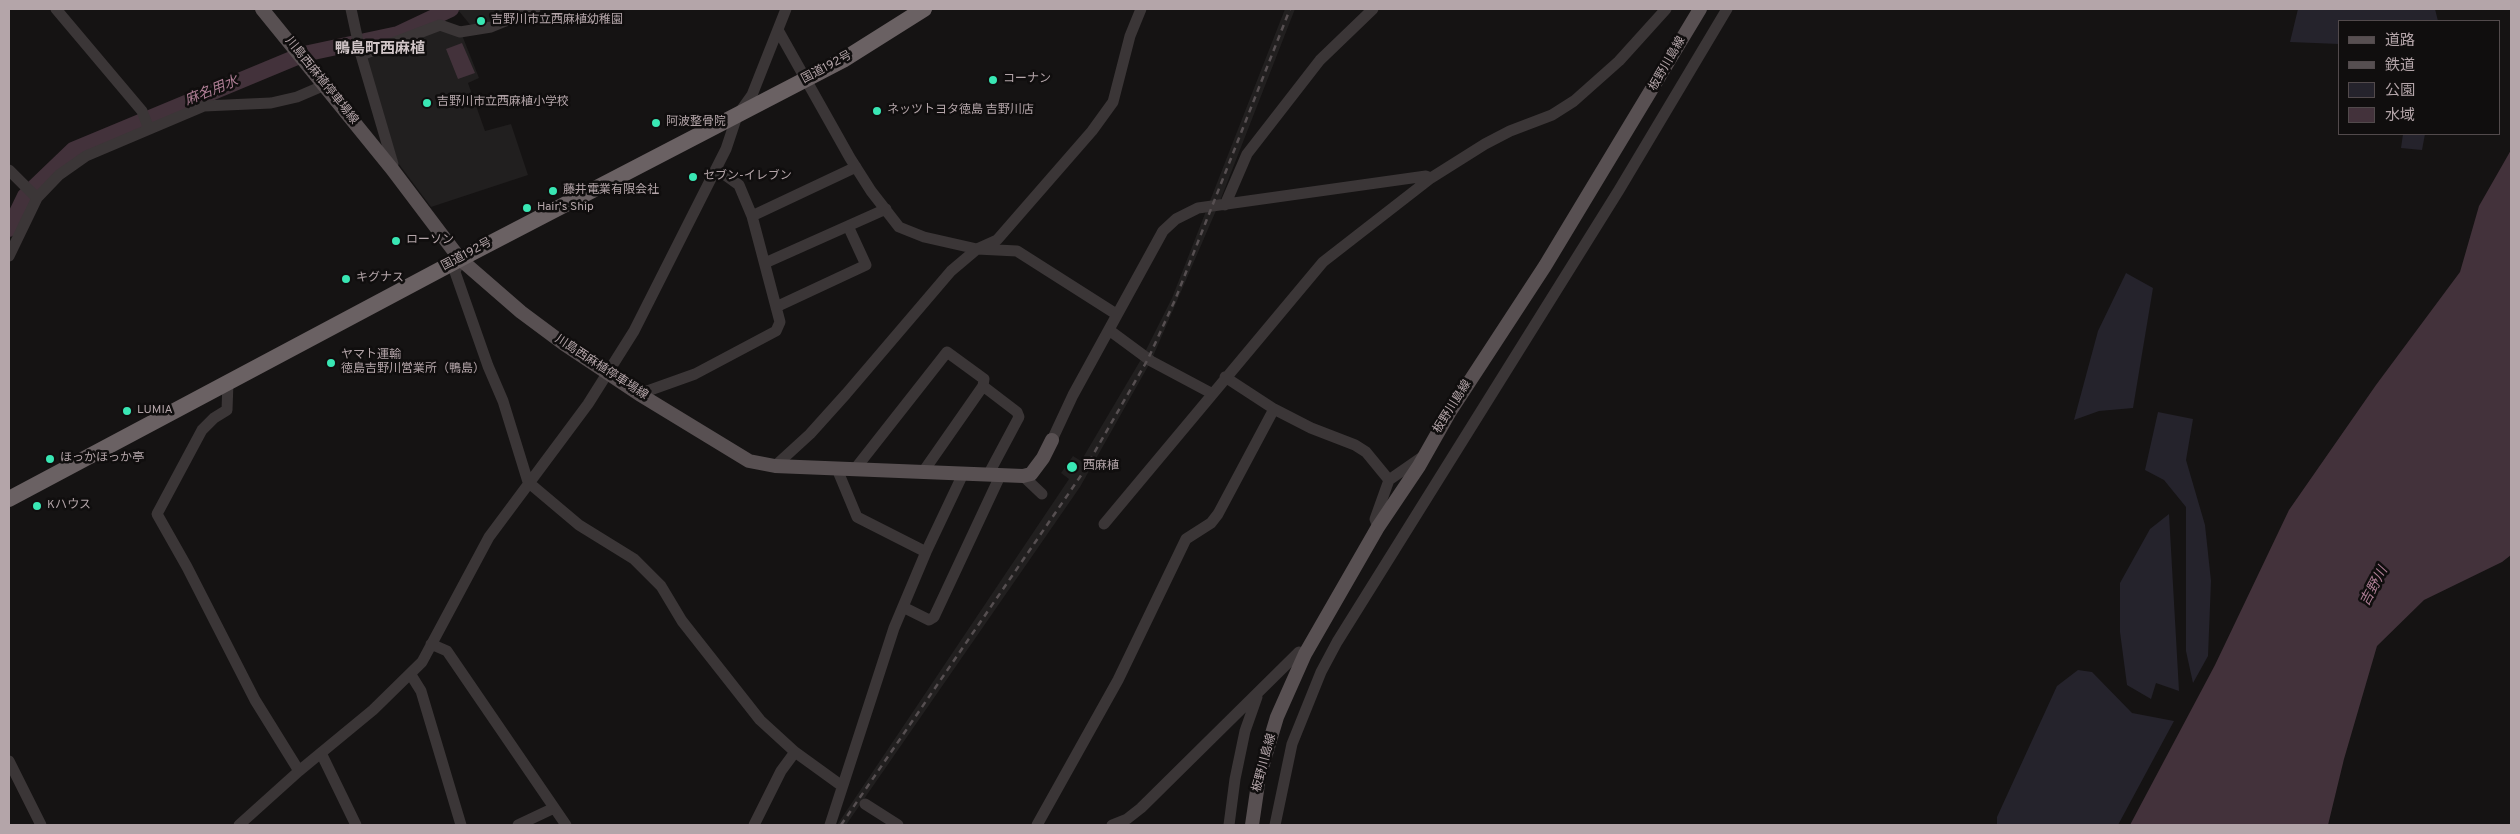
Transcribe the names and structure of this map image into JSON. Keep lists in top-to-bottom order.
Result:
{
  "streets": {
    "highway": ["国道192号"],
    "main road": ["板野川島線", "川島西麻植停車場線"]
  },
  "crossings": [
    ["国道192号", "川島西麻植停車場線"]
  ],
  "districts": ["鴨島町西麻植"],
  "water": ["麻名用水", "吉野川"],
  "places": [
    "吉野川市立西麻植幼稚園",
    "コーナン",
    "吉野川市立西麻植小学校",
    "ネッツトヨタ徳島 吉野川店",
    "阿波整骨院",
    "セブン-イレブン",
    "藤井電業有限会社",
    "Hair's Ship",
    "ローソン",
    "キグナス",
    "ヤマト運輸 徳島吉野川営業所（鴨島）",
    "LUMIA",
    "ほっかほっか亭",
    "西麻植",
    "Kハウス"
  ],
  "legend": [
    "道路",
    "鉄道",
    "公園",
    "水域"
  ]
}
